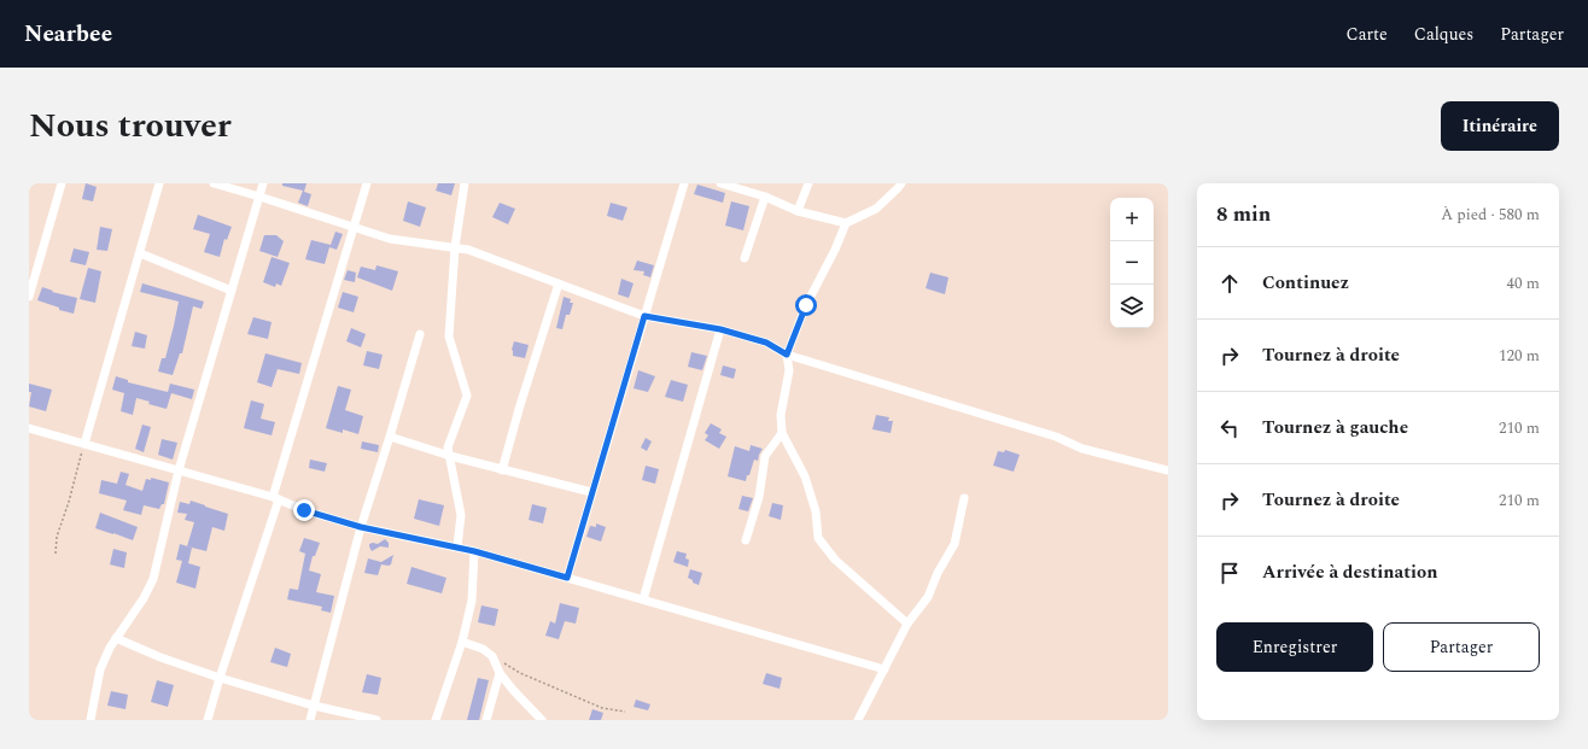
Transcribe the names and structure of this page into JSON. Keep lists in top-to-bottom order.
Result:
{
  "page": {
    "header": "Nearbee",
    "nav": ["Carte", "Calques", "Partager"],
    "title": "Nous trouver",
    "buttons": [
      "Itinéraire",
      ["Enregistrer", "Partager"]
    ],
    "heading": ["8 min", "À pied · 580 m"],
    "map_buttons": ["+", "−"],
    "list": [
      ["Continuez", "40 m"],
      ["Tournez à droite", "120 m"],
      ["Tournez à gauche", "210 m"],
      ["Tournez à droite", "210 m"],
      "Arrivée à destination"
    ]
  }
}
